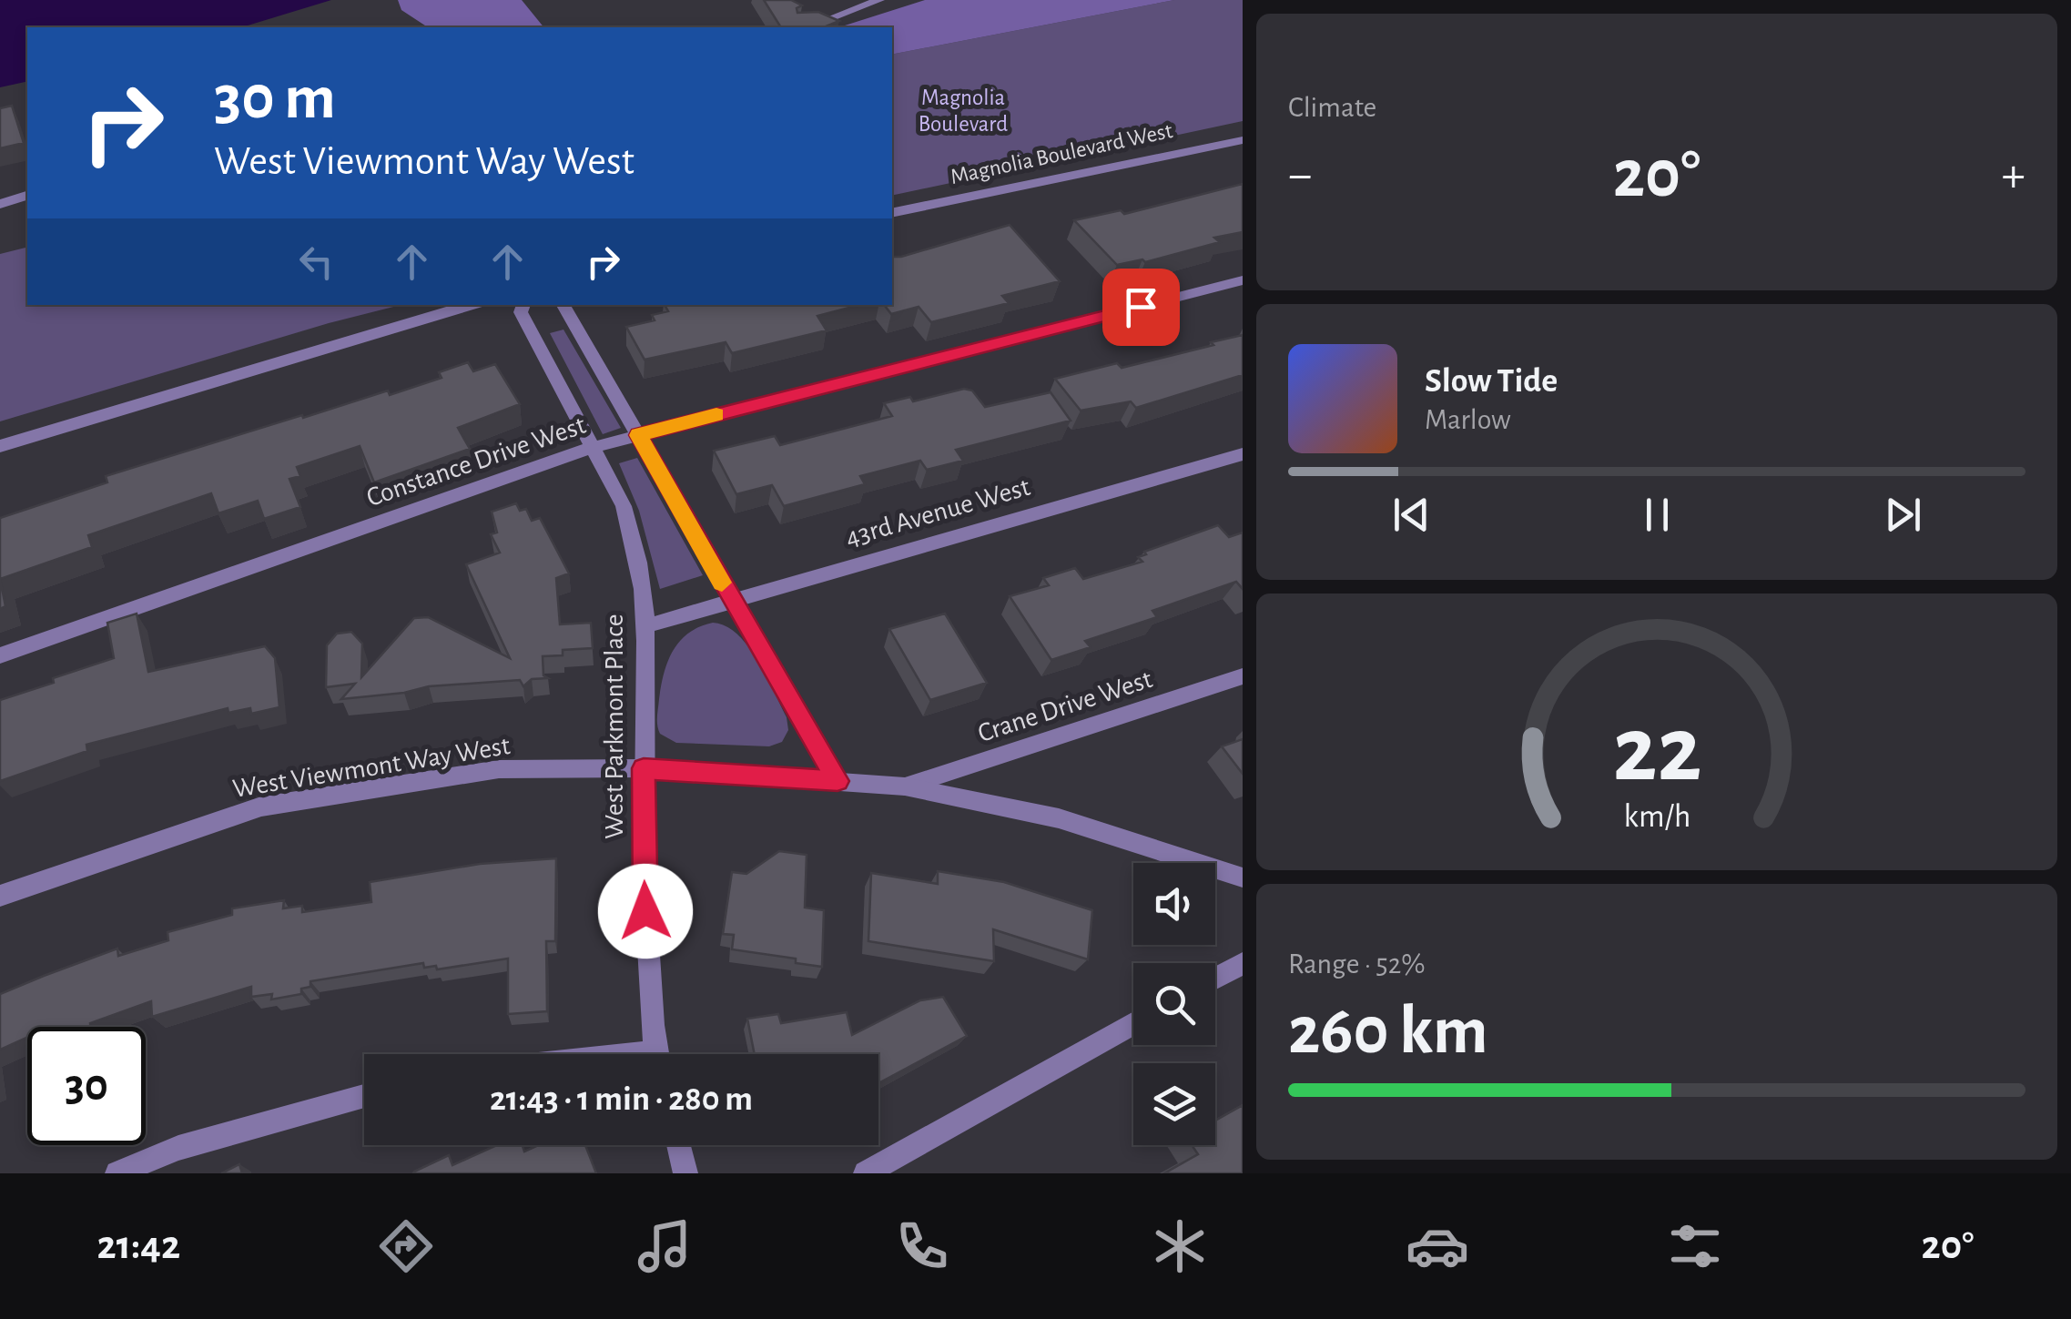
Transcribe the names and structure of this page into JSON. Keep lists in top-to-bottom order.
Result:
{
  "streets": {
    "street": [
      "Magnolia Boulevard West",
      "Constance Drive West",
      "43rd Avenue West",
      "Crane Drive West",
      "West Parkmont Place",
      "West Viewmont Way West"
    ]
  },
  "crossings": [
    ["Constance Drive West", "West Parkmont Place"],
    ["43rd Avenue West", "West Parkmont Place"],
    ["Crane Drive West", "West Viewmont Way West"],
    ["West Parkmont Place", "West Viewmont Way West"]
  ],
  "parks": ["Magnolia Boulevard"],
  "page": {
    "tile": [
      "Climate",
      ["Range · 52%", "260 km"]
    ],
    "turn": ["30 m", "West Viewmont Way West"],
    "heat": ["−", "20°", "+"],
    "song": ["Slow Tide", "Marlow"],
    "limit": "30",
    "trip": "21:43 · 1 min · 280 m",
    "tabs": ["21:42", "20°"],
    "gauge": ["22", "km/h"]
  }
}
